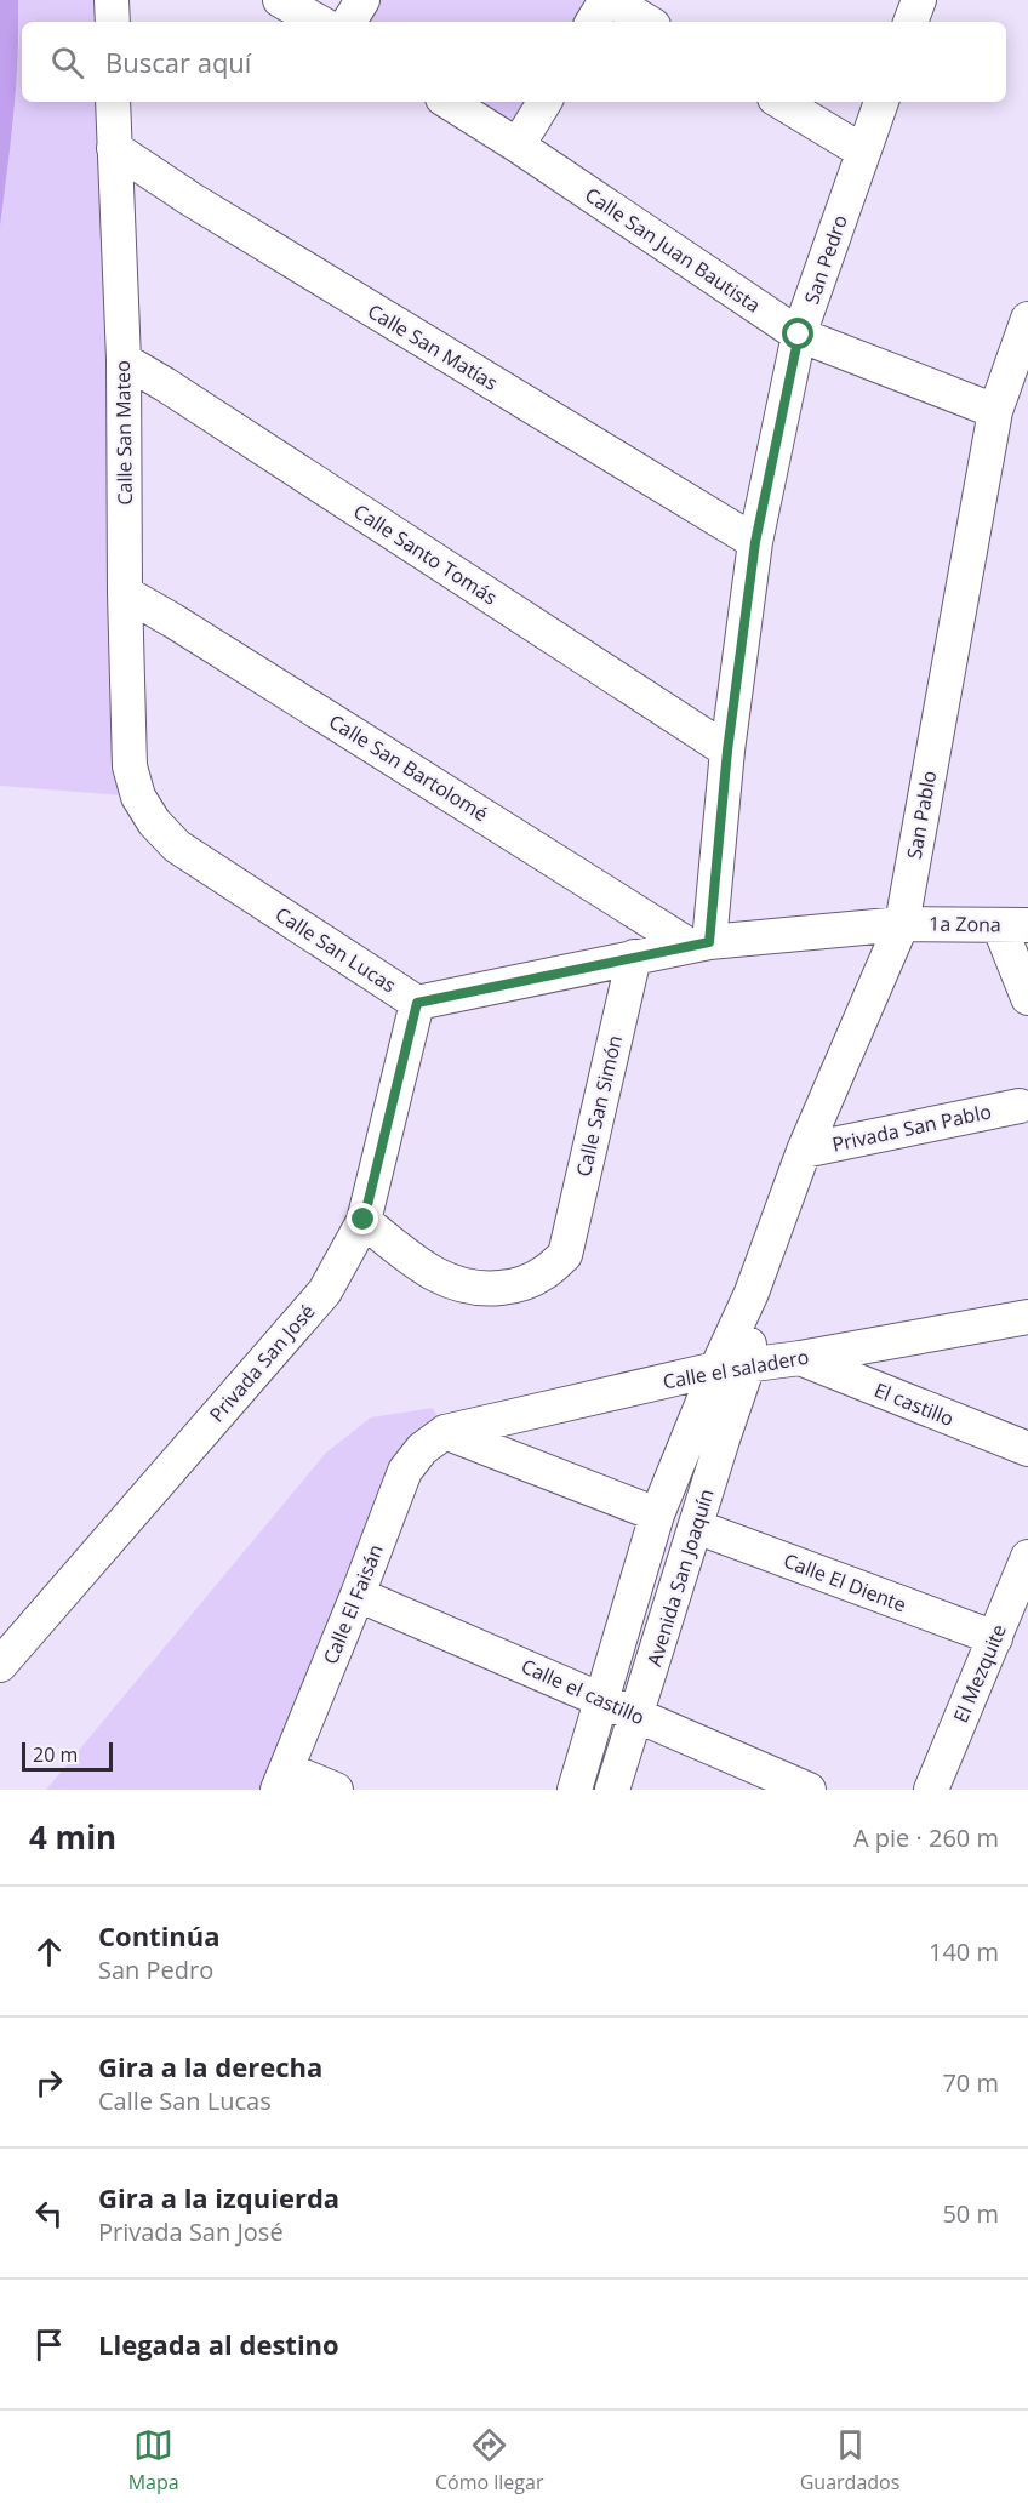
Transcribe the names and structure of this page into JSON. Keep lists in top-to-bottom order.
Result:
{
  "streets": {
    "street": [
      "Calle San Juan Bautista",
      "San Pedro",
      "Calle San Matías",
      "Calle San Mateo",
      "Calle Santo Tomás",
      "Calle San Bartolomé",
      "San Pablo",
      "1a Zona",
      "Calle San Lucas",
      "Calle San Simón",
      "Privada San Pablo",
      "Privada San José",
      "Calle el saladero",
      "El castillo",
      "Avenida San Joaquín",
      "Calle El Diente",
      "Calle El Faisán",
      "El Mezquite",
      "Calle el castillo"
    ]
  },
  "crossings": [
    ["Calle San Juan Bautista", "San Pedro"],
    ["Calle San Juan Bautista", "San Pablo"],
    ["San Pedro", "Calle San Matías"],
    ["San Pedro", "Calle Santo Tomás"],
    ["San Pedro", "Calle San Bartolomé"],
    ["San Pedro", "Calle San Lucas"],
    ["Calle San Matías", "Calle San Mateo"],
    ["Calle San Mateo", "Calle Santo Tomás"],
    ["Calle San Mateo", "Calle San Bartolomé"],
    ["Calle San Mateo", "Calle San Lucas"],
    ["Calle San Bartolomé", "Calle San Lucas"],
    ["San Pablo", "1a Zona"],
    ["San Pablo", "Calle San Lucas"],
    ["San Pablo", "Privada San Pablo"],
    ["San Pablo", "Calle el saladero"],
    ["San Pablo", "Avenida San Joaquín"],
    ["1a Zona", "Calle San Lucas"],
    ["Calle San Lucas", "Calle San Simón"],
    ["Calle San Lucas", "Privada San José"],
    ["Calle San Simón", "Privada San José"],
    ["Calle el saladero", "El castillo"],
    ["Calle el saladero", "Avenida San Joaquín"],
    ["Calle el saladero", "Calle El Faisán"],
    ["Avenida San Joaquín", "Calle El Diente"],
    ["Avenida San Joaquín", "Calle el castillo"],
    ["Calle El Diente", "El Mezquite"],
    ["Calle El Faisán", "Calle el castillo"]
  ],
  "scale_bar": "20 m",
  "page": {
    "search": "Buscar aquí",
    "scale": "20 m",
    "heading": ["4 min", "A pie · 260 m"],
    "list": [
      ["Continúa", "San Pedro", "140 m"],
      ["Gira a la derecha", "Calle San Lucas", "70 m"],
      ["Gira a la izquierda", "Privada San José", "50 m"],
      "Llegada al destino"
    ],
    "nav": ["Mapa", "Cómo llegar", "Guardados"]
  }
}
